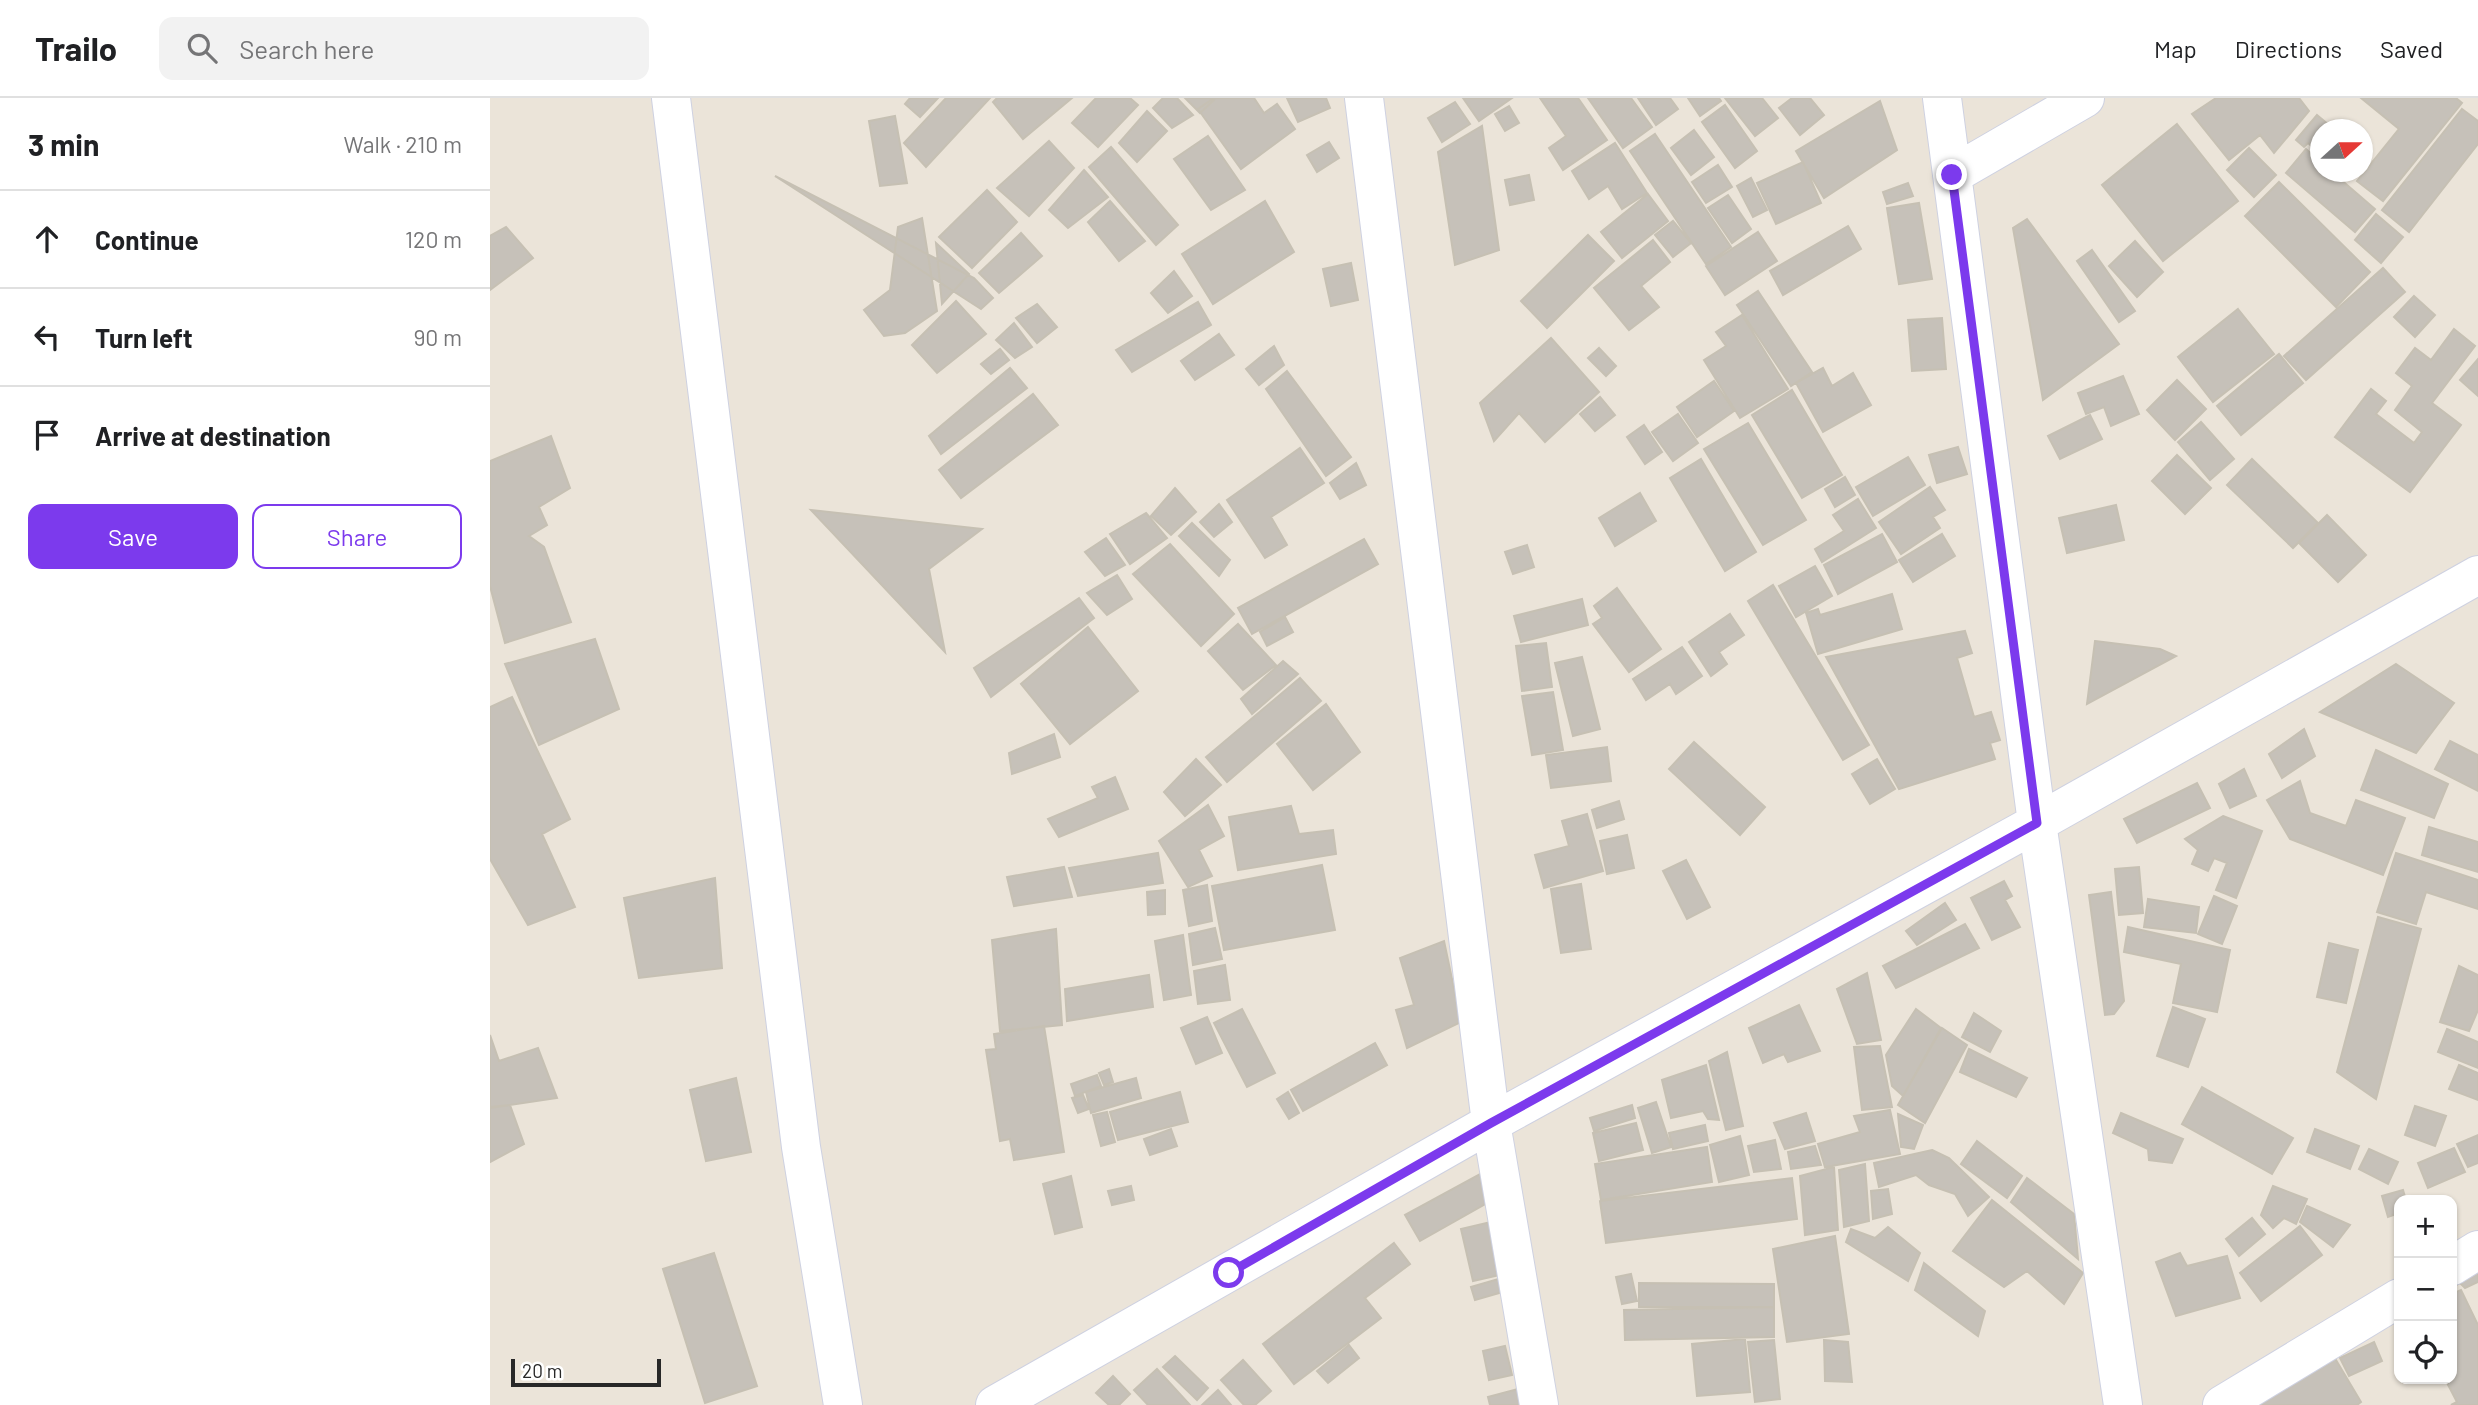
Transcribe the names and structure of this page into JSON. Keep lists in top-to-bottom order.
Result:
{
  "scale_bar": "20 m",
  "north": "right",
  "page": {
    "header": "Trailo",
    "search": "Search here",
    "nav": ["Map", "Directions", "Saved"],
    "heading": ["3 min", "Walk · 210 m"],
    "list": [
      ["Continue", "120 m"],
      ["Turn left", "90 m"],
      "Arrive at destination"
    ],
    "buttons": ["Save", "Share"],
    "map_buttons": ["+", "−"],
    "scale": "20 m"
  }
}
